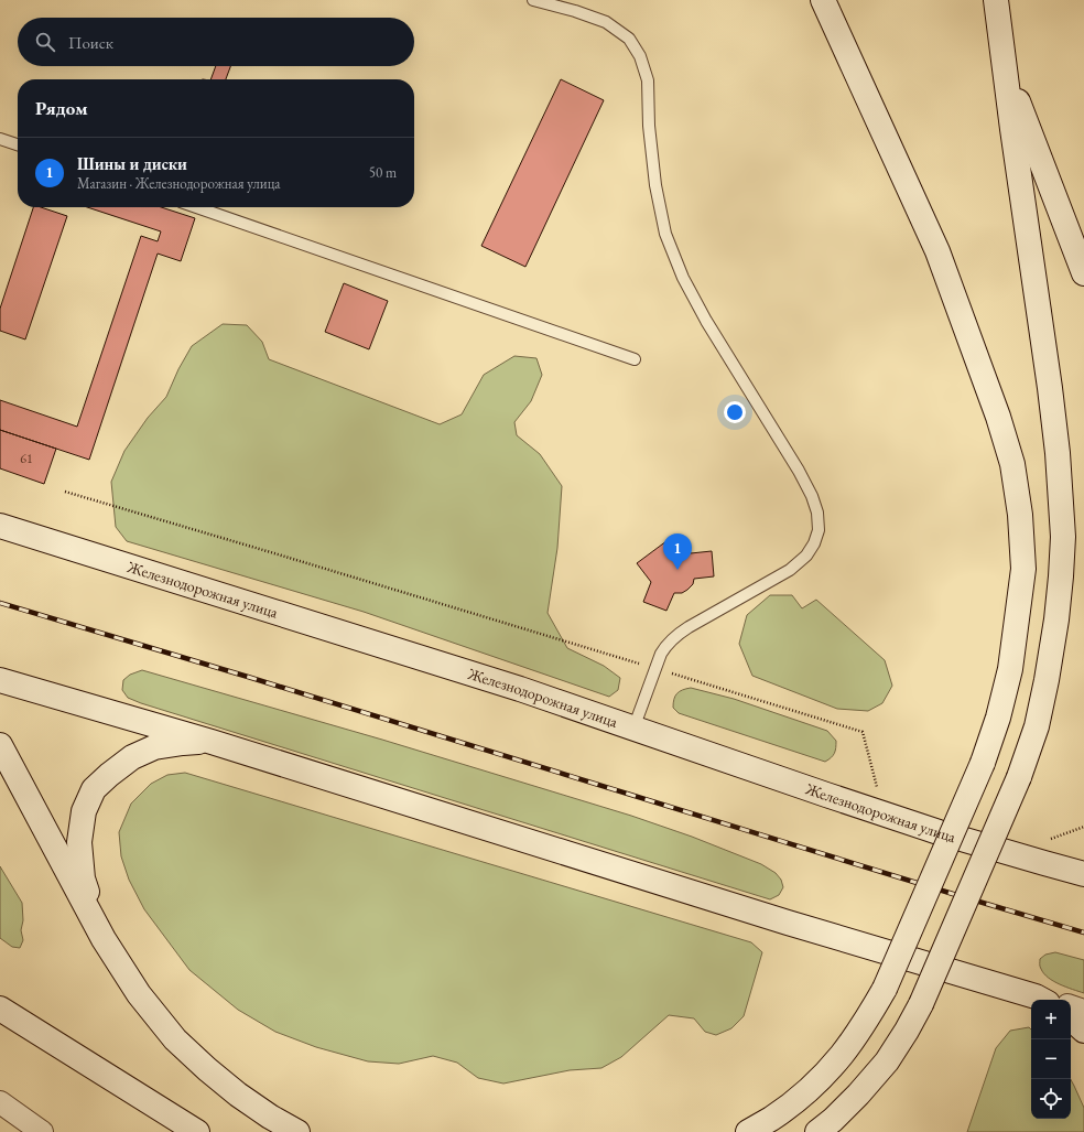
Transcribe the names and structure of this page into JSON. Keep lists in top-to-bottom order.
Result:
{
  "streets": {
    "street": ["Железнодорожная улица"]
  },
  "house_numbers": ["61"],
  "page": {
    "search": "Поиск",
    "heading": "Рядом",
    "list": [
      {
        "mark": "1",
        "name": "Шины и диски",
        "note": "Магазин · Железнодорожная улица",
        "value": "50 m"
      }
    ],
    "pins": "1",
    "map_buttons": ["+", "−"]
  }
}
